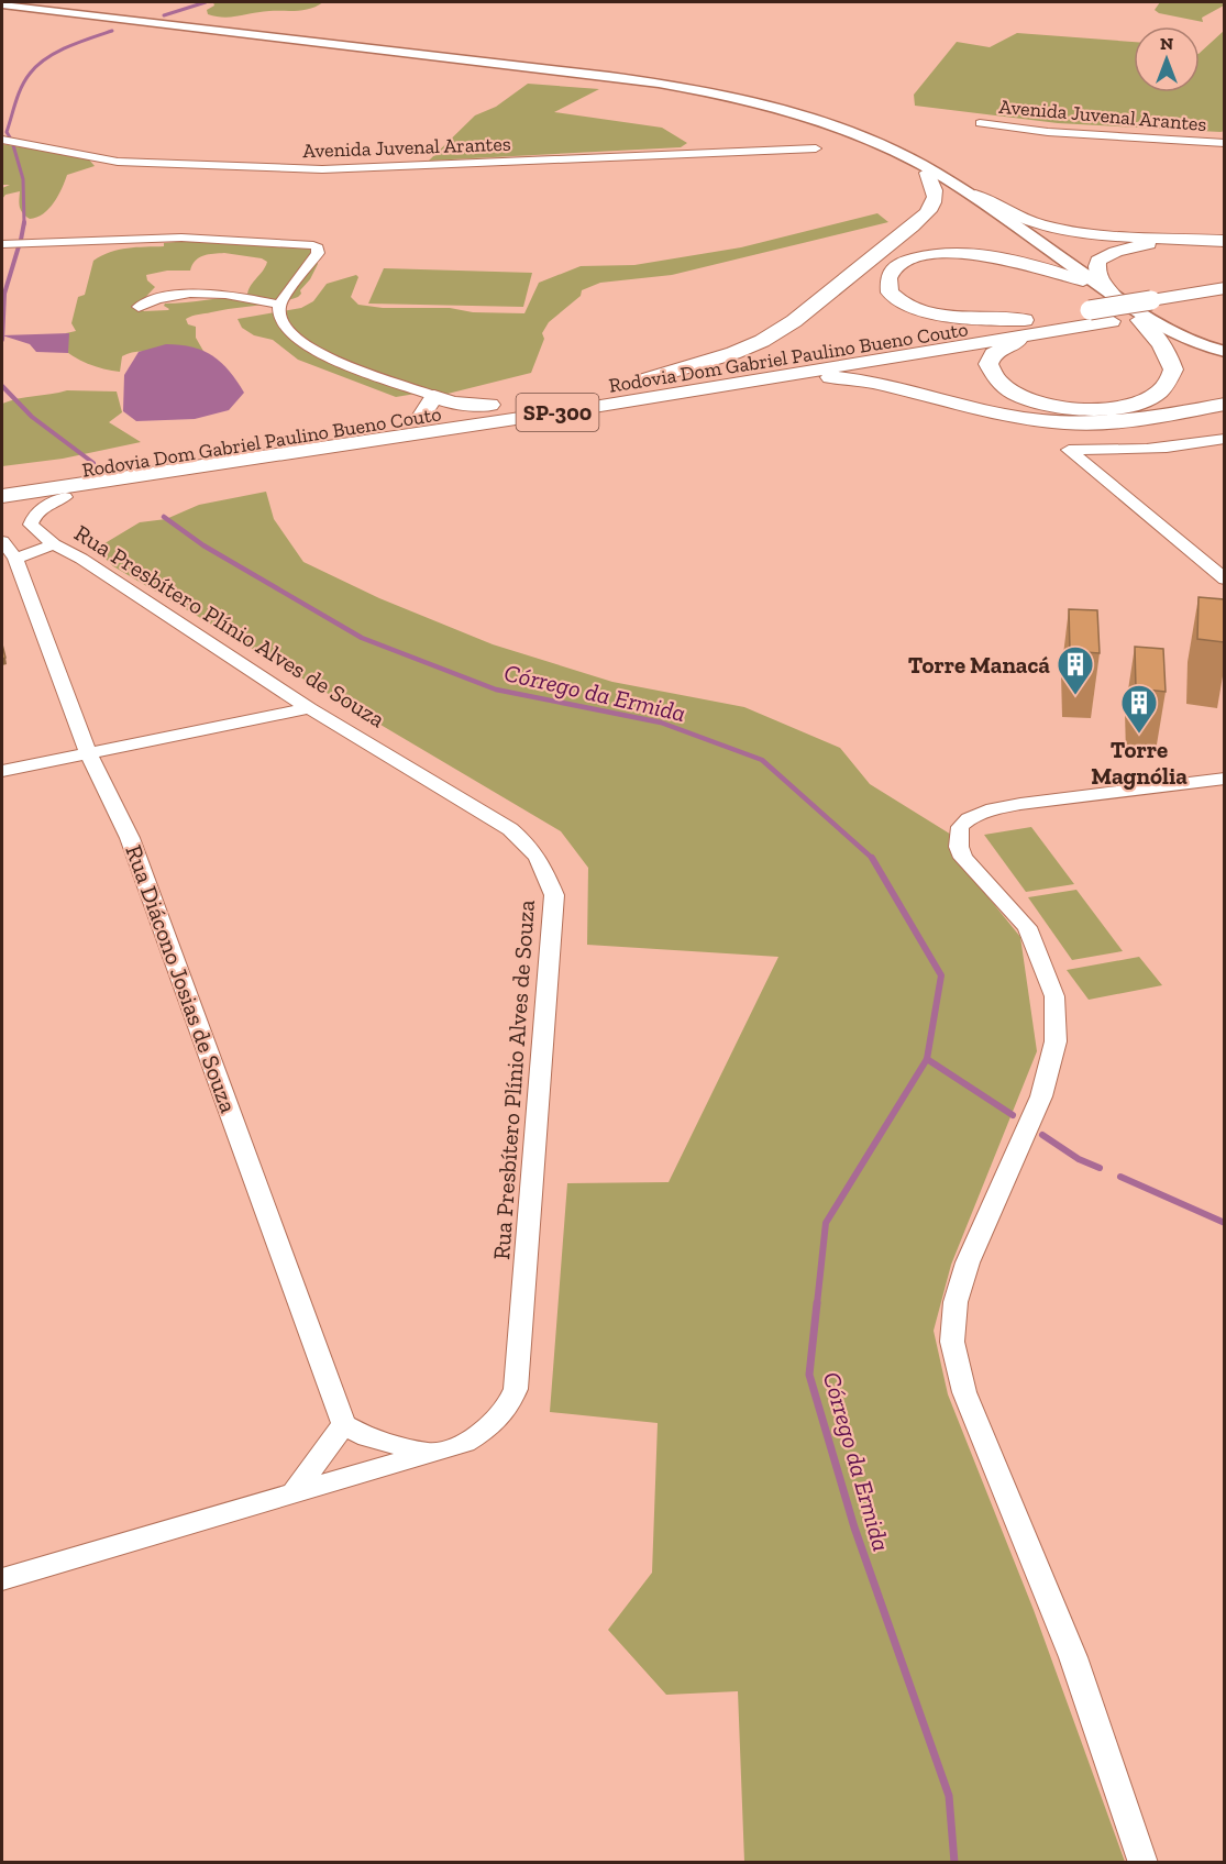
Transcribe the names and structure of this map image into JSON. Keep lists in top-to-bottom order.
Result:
{
  "streets": {
    "highway": ["Rodovia Dom Gabriel Paulino Bueno Couto", "SP-300"],
    "street": ["Avenida Juvenal Arantes", "Rua Presbítero Plínio Alves de Souza", "Rua Diácono Josias de Souza"]
  },
  "water": ["Córrego da Ermida"],
  "places": {
    "building": ["Torre Manacá", "Torre Magnólia"]
  },
  "north": "top"
}
